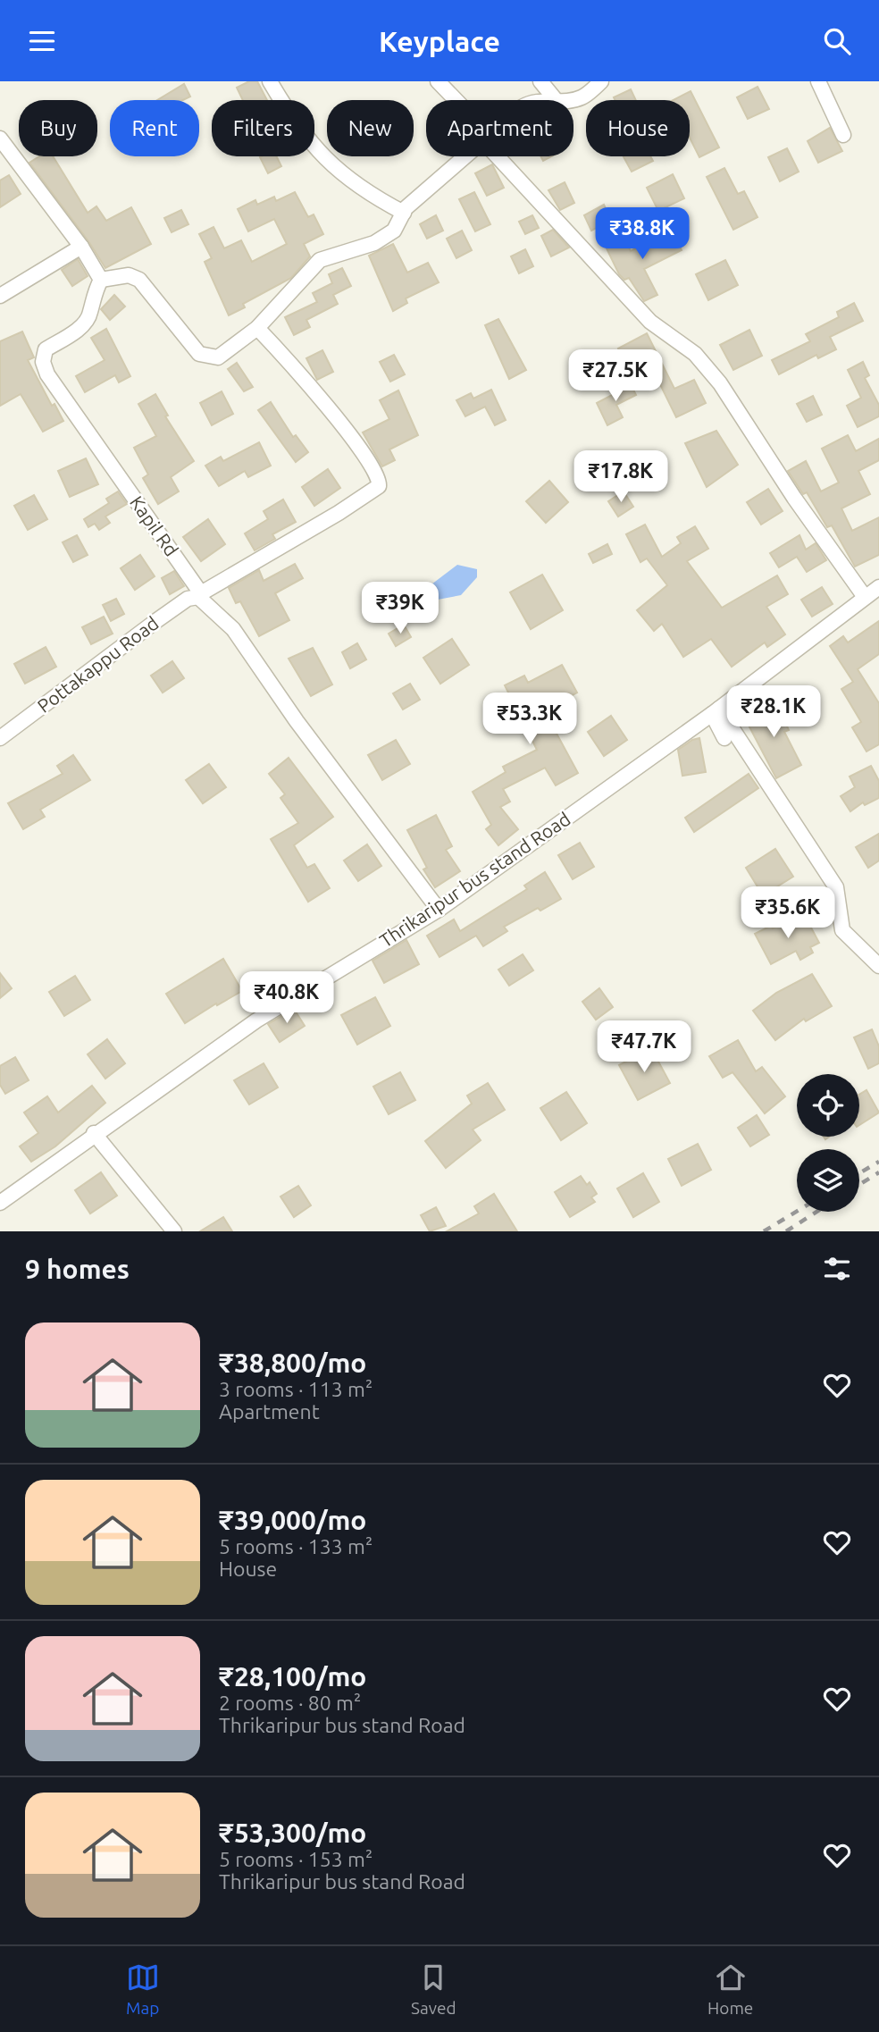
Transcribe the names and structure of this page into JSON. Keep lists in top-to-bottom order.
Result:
{
  "streets": {
    "street": ["Kapil Rd", "Pottakappu Road", "Thrikaripur bus stand Road"]
  },
  "crossings": [
    ["Kapil Rd", "Pottakappu Road"],
    ["Kapil Rd", "Thrikaripur bus stand Road"]
  ],
  "page": {
    "header": "Keyplace",
    "chip": [
      "Buy",
      "Rent",
      "Filters",
      "New",
      "Apartment",
      "House"
    ],
    "price": [
      "₹38.8K",
      "₹27.5K",
      "₹17.8K",
      "₹39K",
      "₹28.1K",
      "₹53.3K",
      "₹35.6K",
      "₹40.8K",
      "₹47.7K"
    ],
    "heading": "9 homes",
    "list": [
      {
        "name": "₹38,800/mo",
        "note": "3 rooms · 113 m² · Apartment"
      },
      {
        "name": "₹39,000/mo",
        "note": "5 rooms · 133 m² · House"
      },
      {
        "name": "₹28,100/mo",
        "note": "2 rooms · 80 m² · Thrikaripur bus stand Road"
      },
      {
        "name": "₹53,300/mo",
        "note": "5 rooms · 153 m² · Thrikaripur bus stand Road"
      }
    ],
    "tabs": ["Map", "Saved", "Home"]
  }
}
